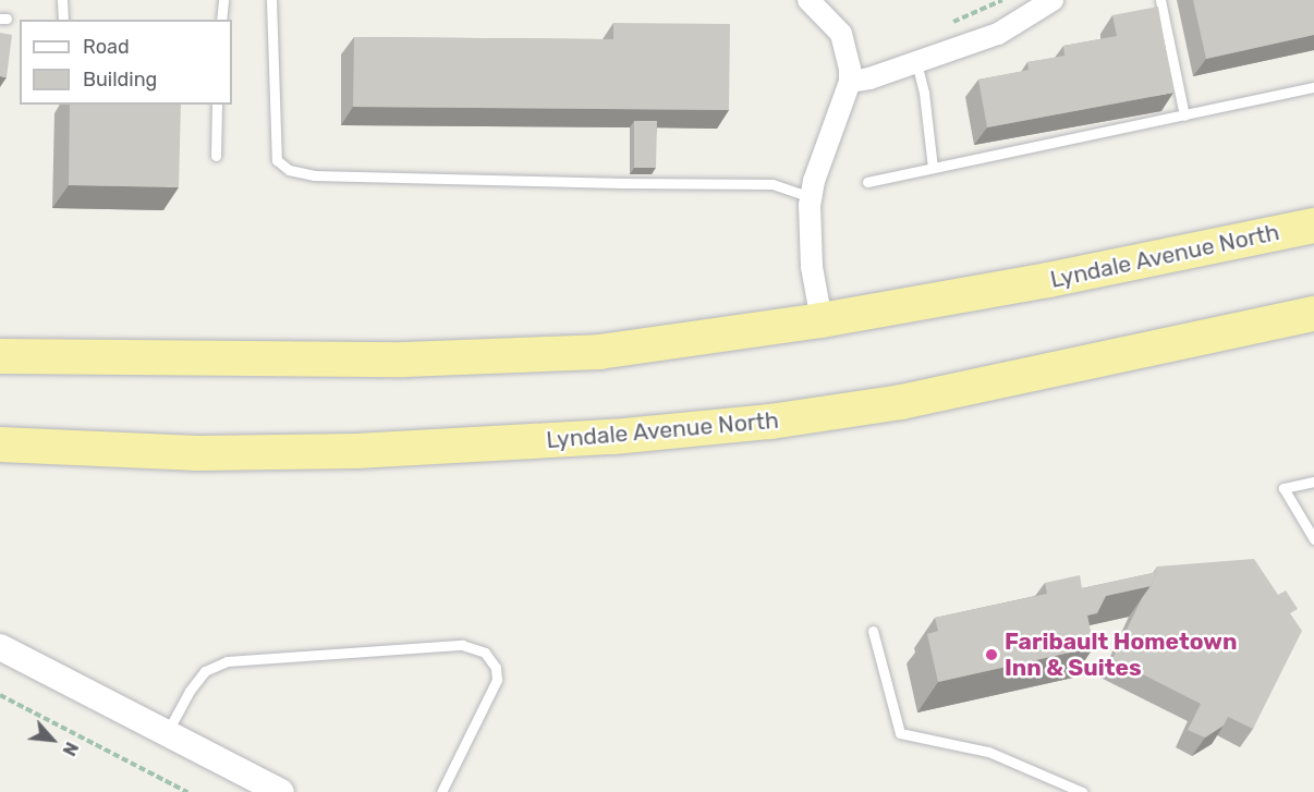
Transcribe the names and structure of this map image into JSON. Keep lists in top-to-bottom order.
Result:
{
  "streets": {
    "highway": ["Lyndale Avenue North"]
  },
  "places": ["Faribault Hometown Inn & Suites"],
  "legend": ["Road", "Building"],
  "north": "bottom right"
}
